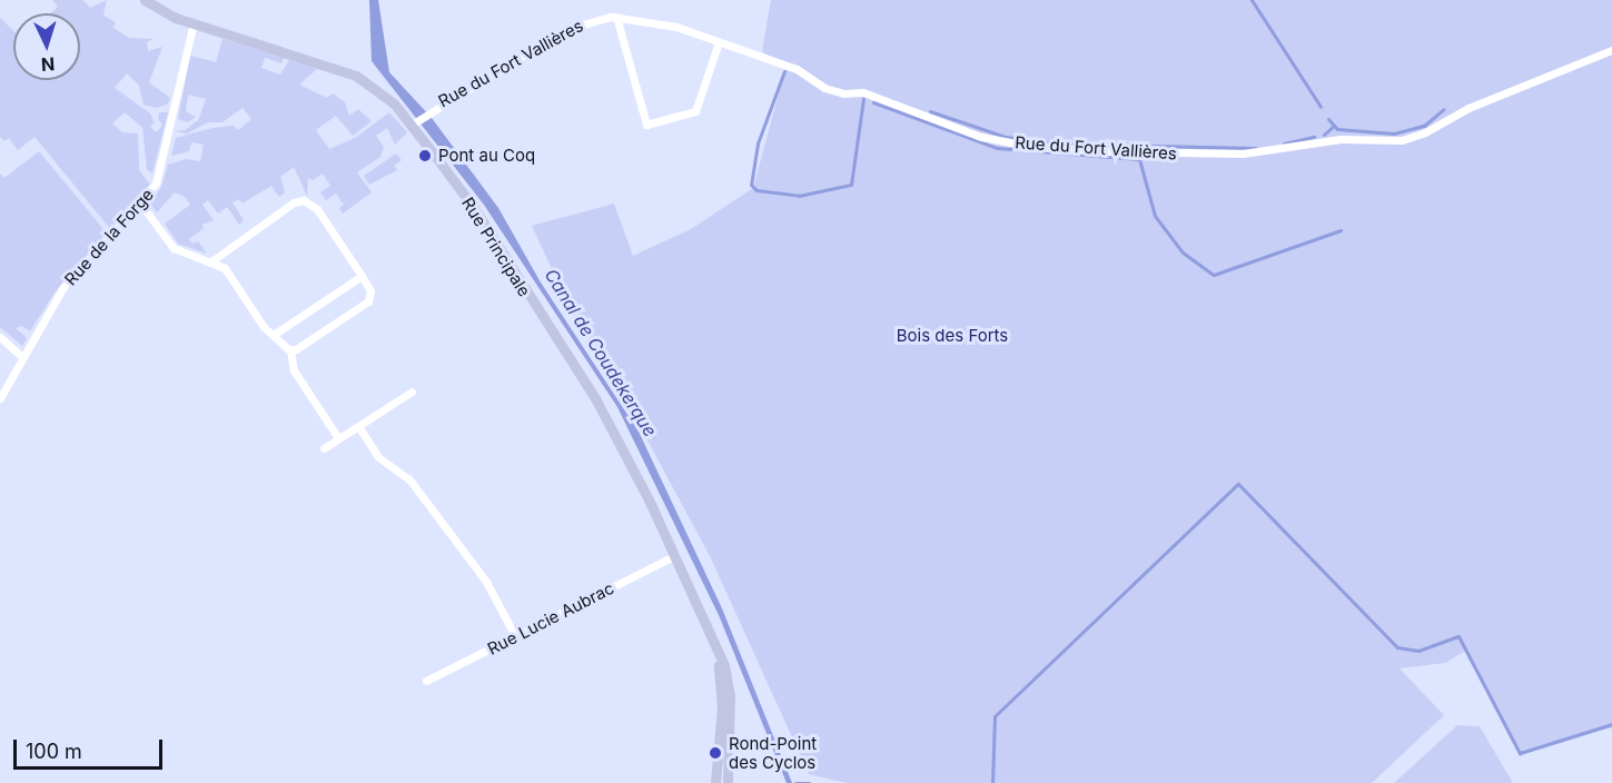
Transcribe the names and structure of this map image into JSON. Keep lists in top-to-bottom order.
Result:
{
  "streets": {
    "street": [
      "Rue du Fort Vallières",
      "Rue de la Forge",
      "Rue Principale",
      "Rue Lucie Aubrac"
    ]
  },
  "crossings": [
    ["Rue du Fort Vallières", "Rue Principale"],
    ["Rue de la Forge", "Rue Principale"],
    ["Rue Principale", "Rue Lucie Aubrac"]
  ],
  "water": ["Canal de Coudekerque"],
  "parks": ["Bois des Forts"],
  "places": ["Pont au Coq", "Rond-Point des Cyclos"],
  "scale_bar": "100 m",
  "north": "bottom"
}
